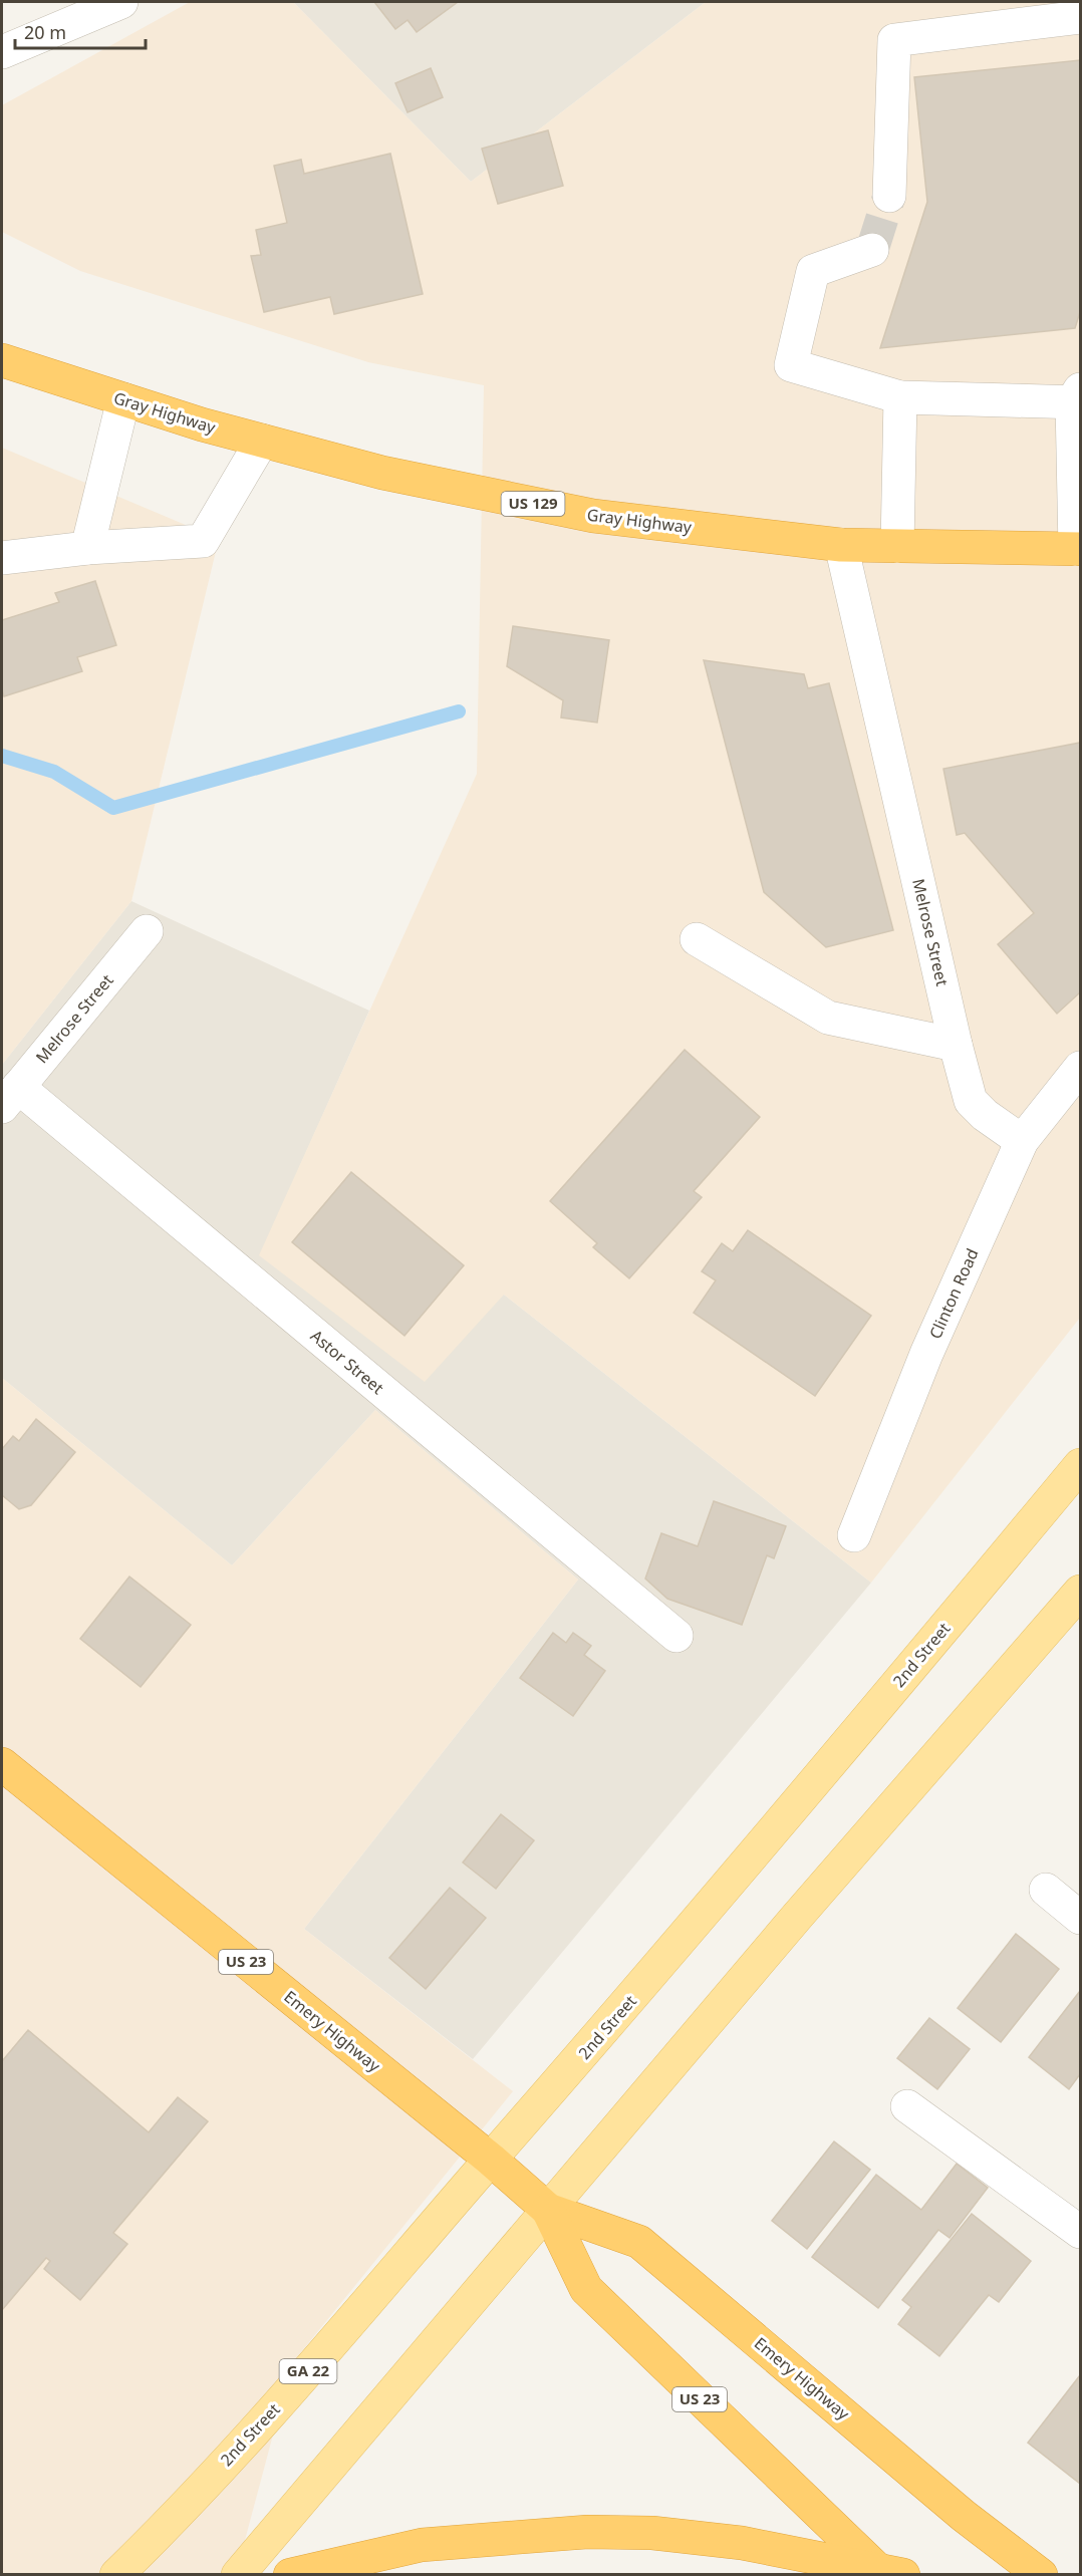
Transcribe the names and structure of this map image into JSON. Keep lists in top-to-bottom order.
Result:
{
  "streets": {
    "highway": [
      "Gray Highway",
      "US 129",
      "US 23",
      "Emery Highway"
    ],
    "main road": ["2nd Street", "GA 22"],
    "street": ["Melrose Street", "Clinton Road", "Astor Street"]
  },
  "crossings": [
    ["Gray Highway", "Melrose Street"],
    ["Melrose Street", "Clinton Road"],
    ["Melrose Street", "Astor Street"],
    ["2nd Street", "Emery Highway"]
  ],
  "scale_bar": "20 m"
}
